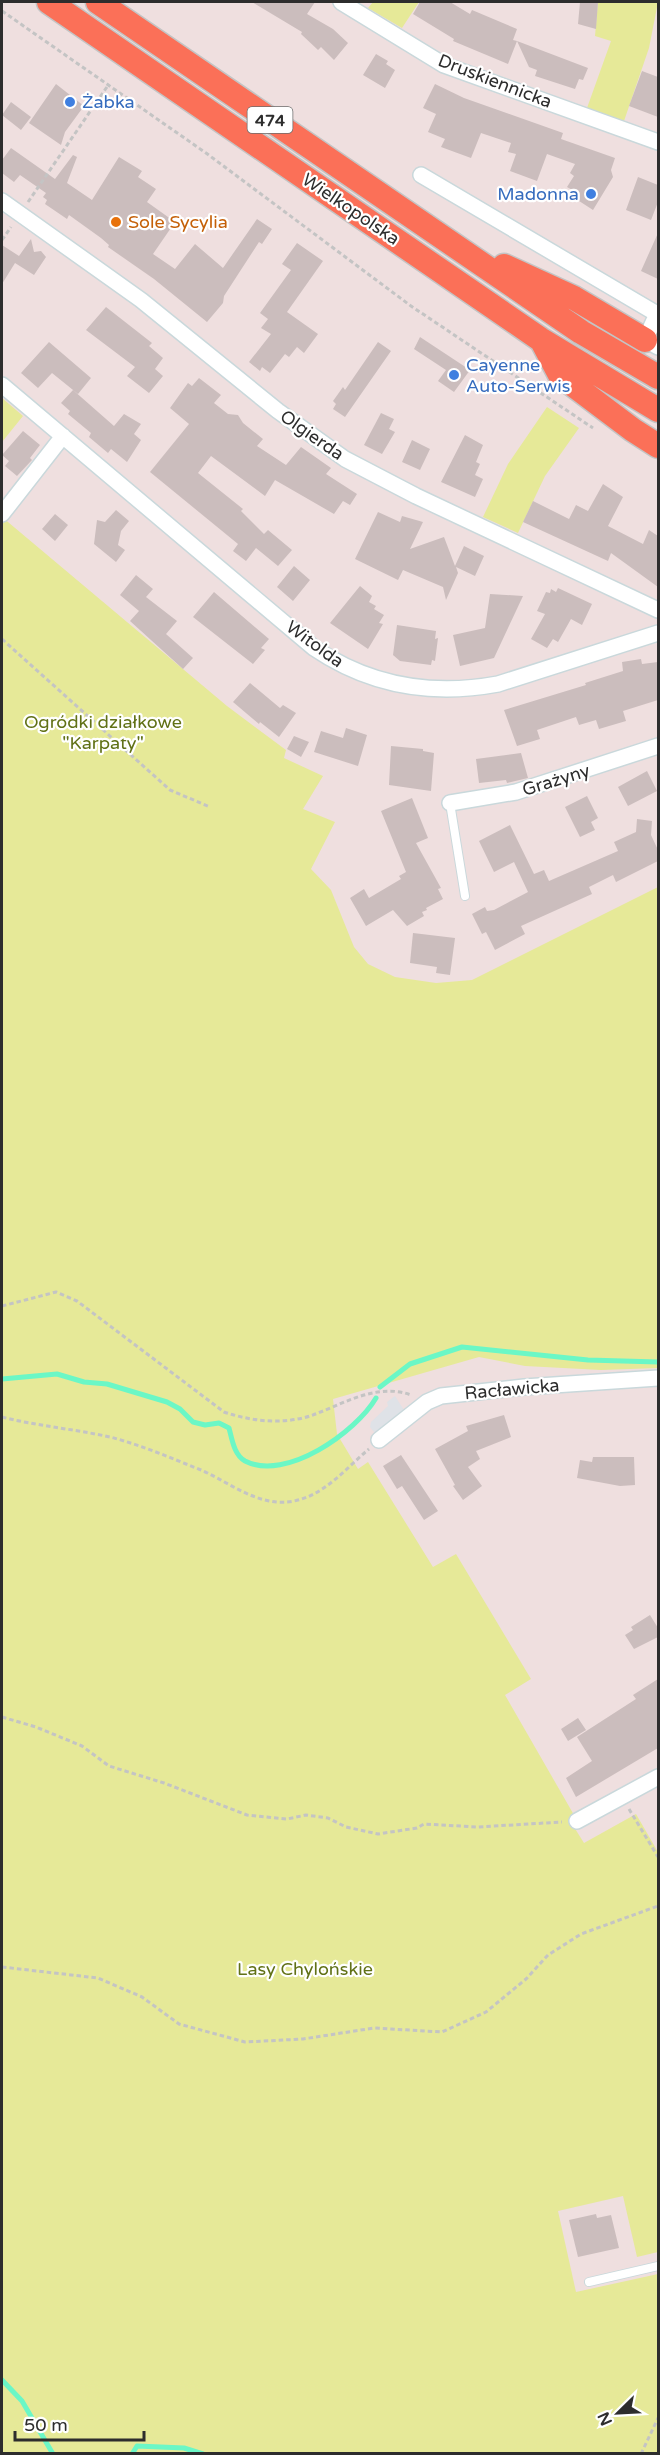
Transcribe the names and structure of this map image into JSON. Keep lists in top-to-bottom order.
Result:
{
  "streets": {
    "main road": ["474", "Wielkopolska"],
    "street": [
      "Druskiennicka",
      "Olgierda",
      "Witolda",
      "Grażyny",
      "Racławicka"
    ]
  },
  "parks": ["Ogródki działkowe \"Karpaty\"", "Lasy Chylońskie"],
  "places": [
    "Żabka",
    "Madonna",
    "Sole Sycylia",
    "Cayenne Auto-Serwis"
  ],
  "scale_bar": "50 m",
  "north": "bottom left"
}
